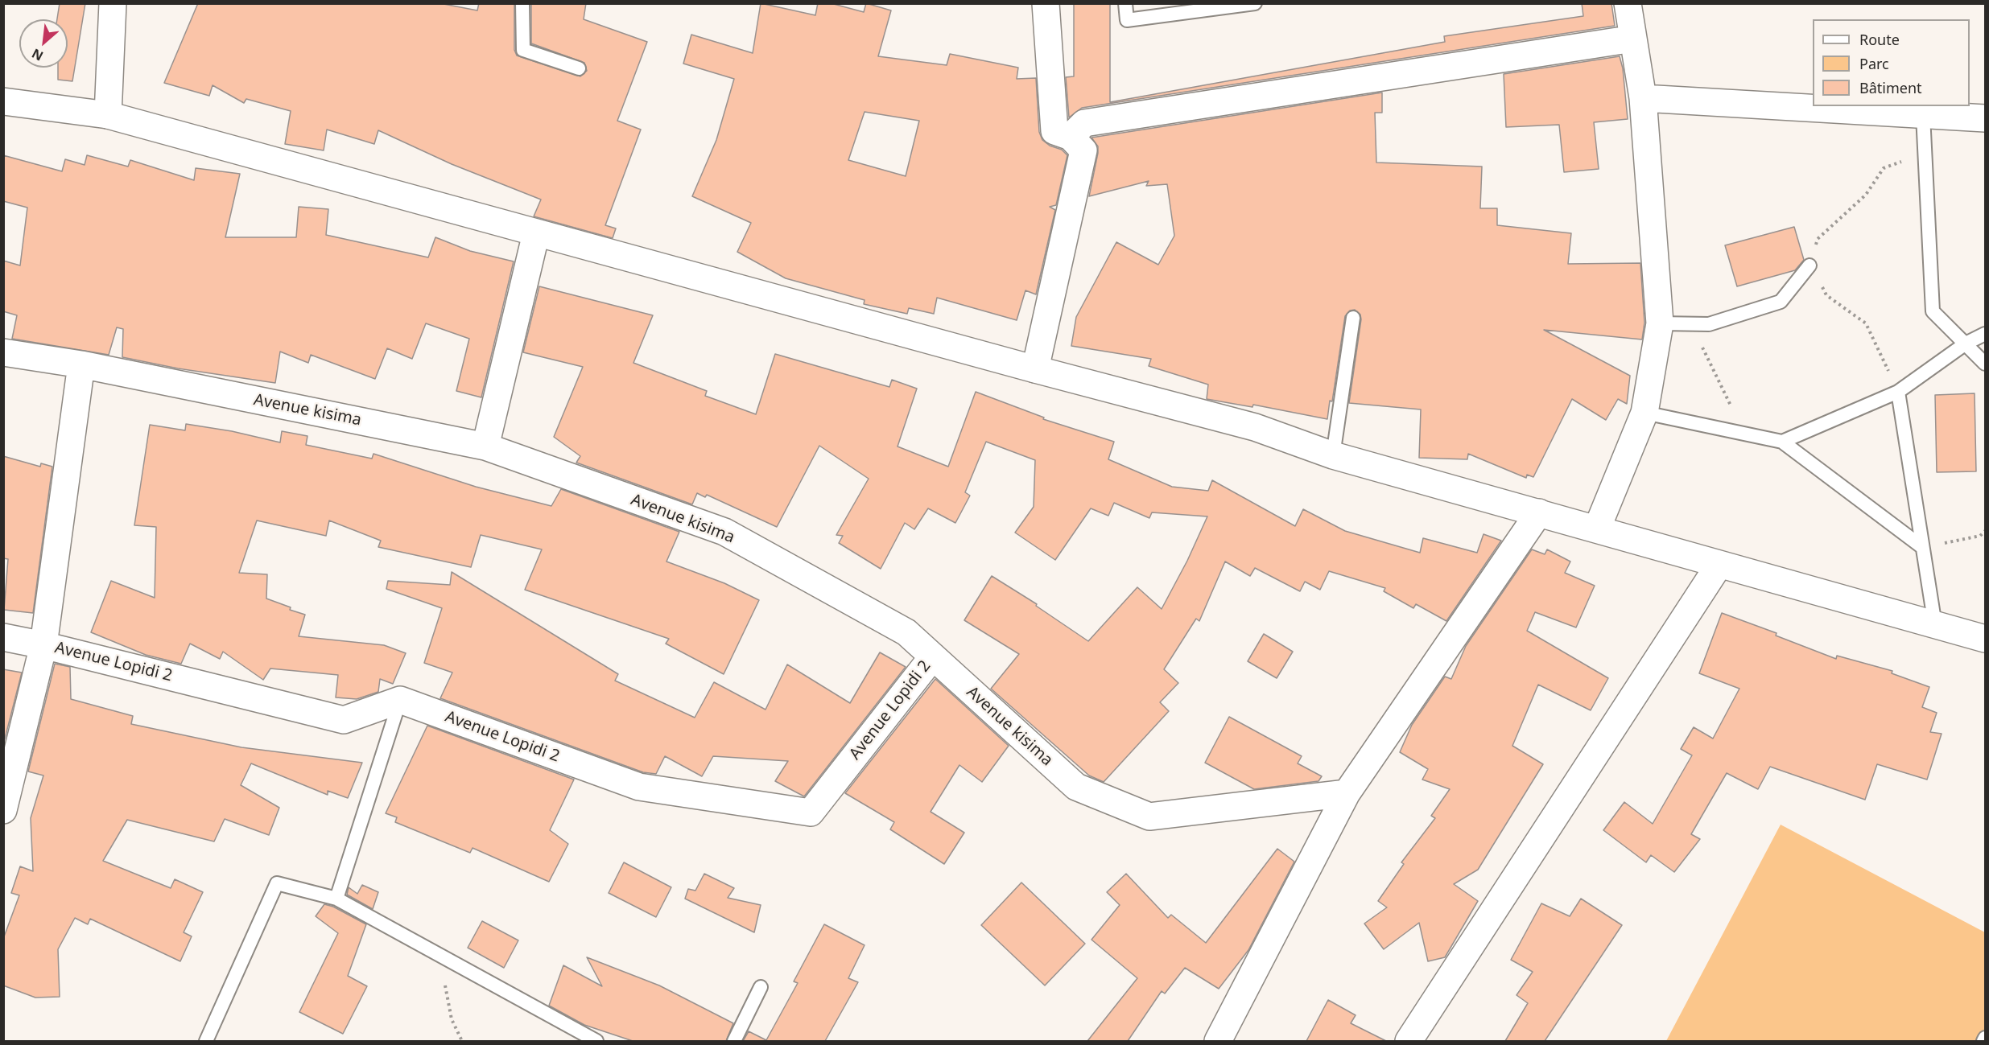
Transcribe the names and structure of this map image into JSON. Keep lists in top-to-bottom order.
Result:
{
  "streets": {
    "street": ["Avenue kisima", "Avenue Lopidi 2"]
  },
  "crossings": [
    ["Avenue kisima", "Avenue Lopidi 2"]
  ],
  "legend": ["Route", "Parc", "Bâtiment"],
  "north": "bottom left"
}
